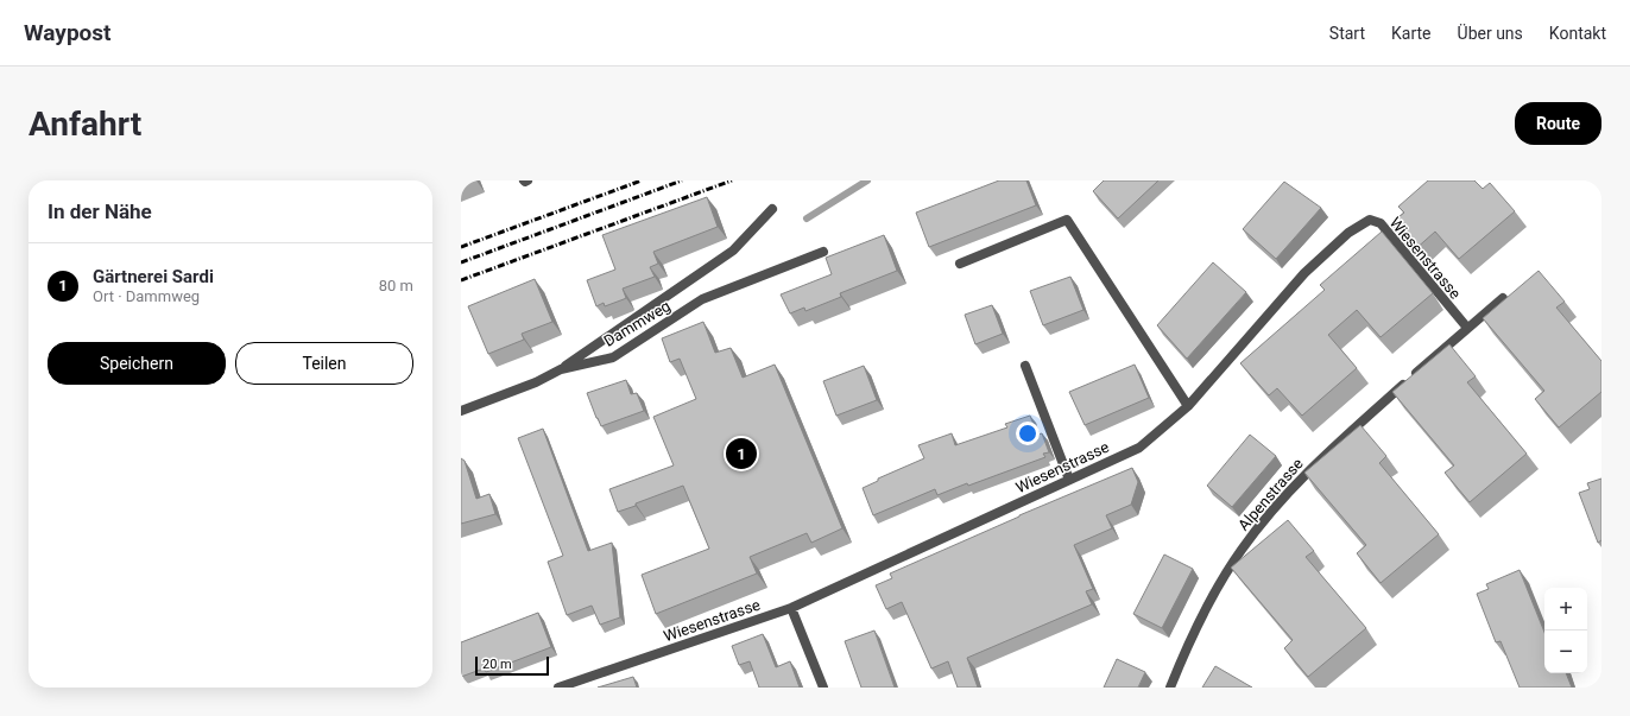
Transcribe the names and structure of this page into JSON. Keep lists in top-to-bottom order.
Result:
{
  "streets": {
    "street": ["Wiesenstrasse", "Dammweg", "Alpenstrasse"]
  },
  "crossings": [
    ["Wiesenstrasse", "Alpenstrasse"]
  ],
  "scale_bar": "20 m",
  "page": {
    "header": "Waypost",
    "nav": [
      "Start",
      "Karte",
      "Über uns",
      "Kontakt"
    ],
    "buttons": [
      "Route",
      ["Speichern", "Teilen"]
    ],
    "title": "Anfahrt",
    "heading": "In der Nähe",
    "list": [
      {
        "mark": "1",
        "name": "Gärtnerei Sardi",
        "note": "Ort · Dammweg",
        "value": "80 m"
      }
    ],
    "pins": "1",
    "map_buttons": ["+", "−"],
    "scale": "20 m"
  }
}
